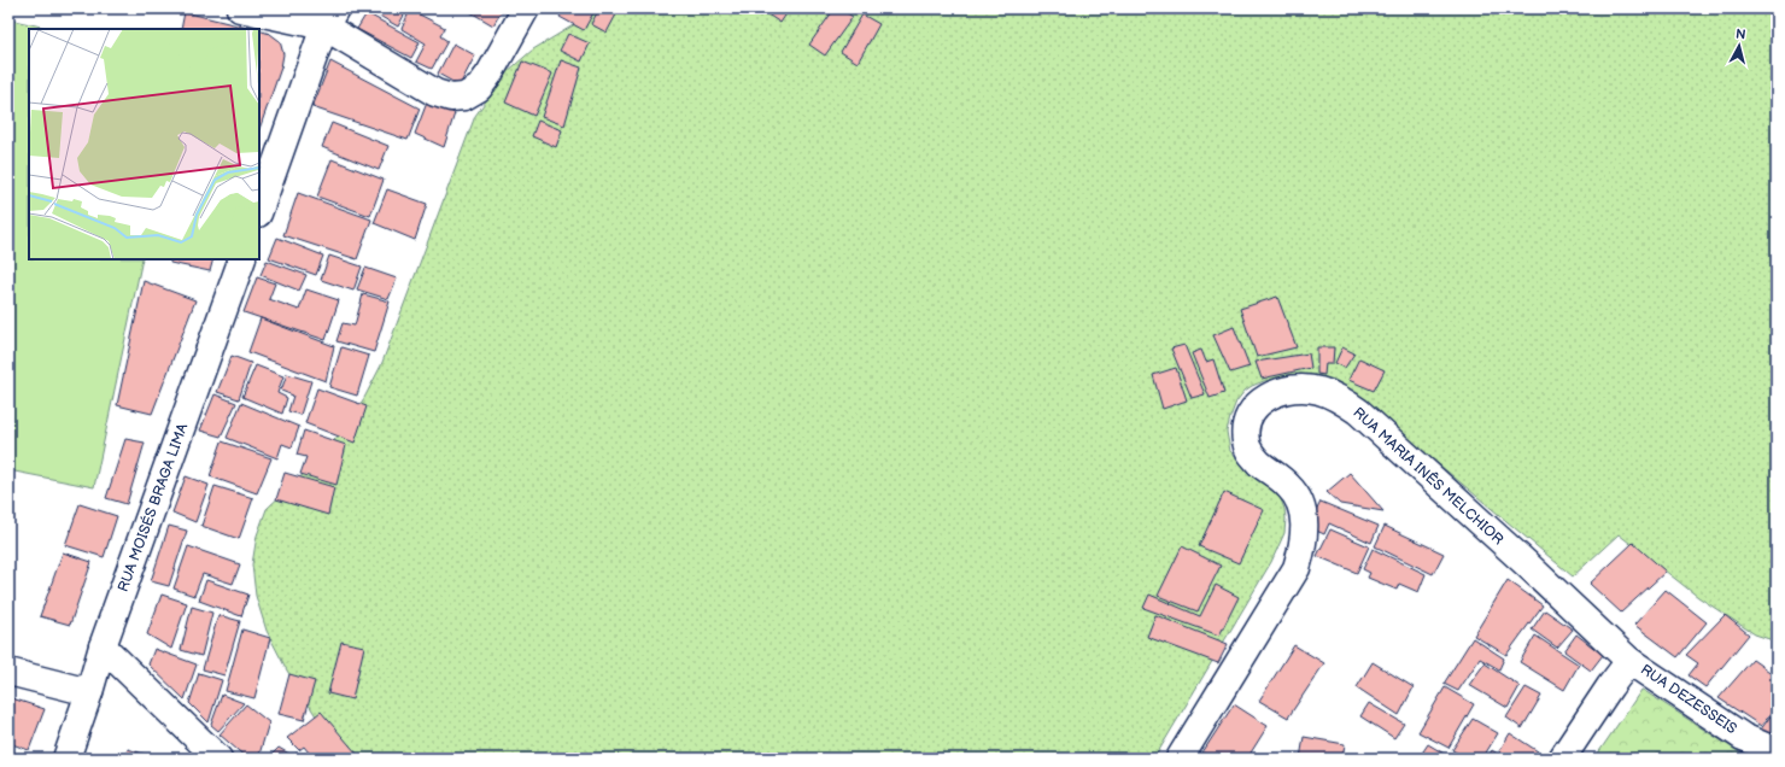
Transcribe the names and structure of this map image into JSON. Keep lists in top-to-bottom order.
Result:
{
  "streets": {
    "street": ["RUA MARIA INÊS MELCHIOR", "RUA MOISÉS BRAGA LIMA", "RUA DEZESSEIS"]
  },
  "crossings": [
    ["RUA MARIA INÊS MELCHIOR", "RUA DEZESSEIS"]
  ],
  "north": "top"
}
